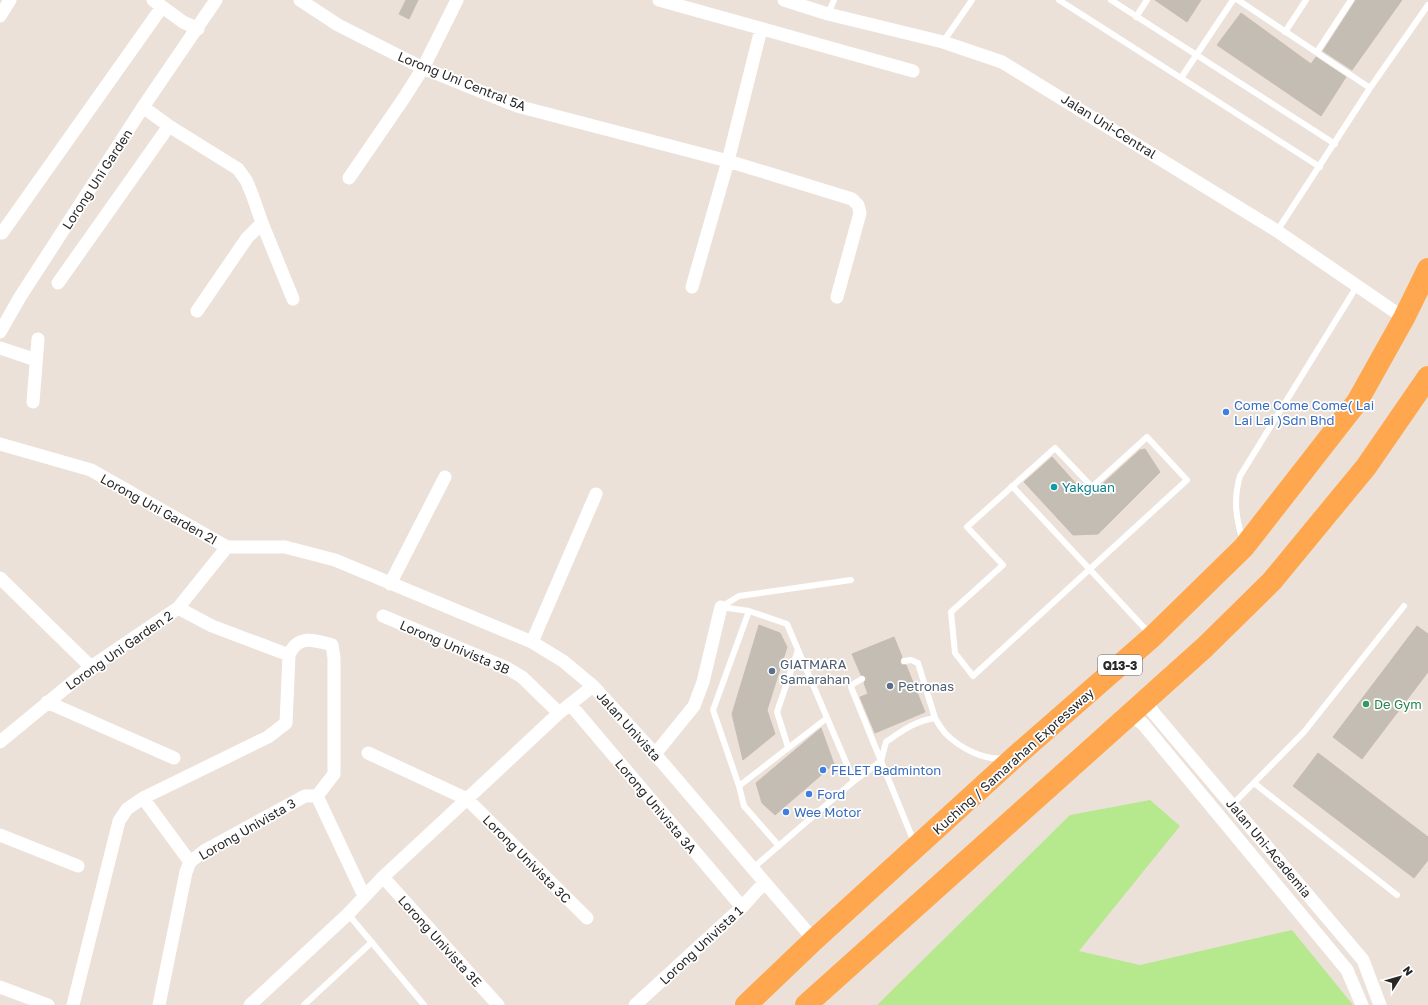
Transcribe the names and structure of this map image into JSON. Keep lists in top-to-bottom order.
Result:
{
  "streets": {
    "highway": ["Q13-3", "Kuching / Samarahan Expressway"],
    "street": [
      "Lorong Uni Central 5A",
      "Jalan Uni-Central",
      "Lorong Uni Garden",
      "Lorong Uni Garden 2I",
      "Lorong Univista 3B",
      "Lorong Uni Garden 2",
      "Jalan Univista",
      "Lorong Univista 3A",
      "Lorong Univista 3",
      "Jalan Uni-Academia",
      "Lorong Univista 3C",
      "Lorong Univista 3E",
      "Lorong Univista 1"
    ]
  },
  "crossings": [
    ["Jalan Uni-Central", "Kuching / Samarahan Expressway"],
    ["Lorong Uni Garden 2I", "Lorong Uni Garden 2"],
    ["Lorong Uni Garden 2I", "Jalan Univista"],
    ["Lorong Uni Garden 2", "Jalan Univista"],
    ["Jalan Univista", "Kuching / Samarahan Expressway"],
    ["Jalan Univista", "Lorong Univista 1"],
    ["Lorong Univista 3A", "Lorong Univista 1"]
  ],
  "places": [
    "Come Come Come( Lai Lai Lai )Sdn Bhd",
    "Yakguan",
    "GIATMARA Samarahan",
    "Petronas",
    "De Gym",
    "FELET Badminton",
    "Ford",
    "Wee Motor"
  ],
  "north": "top right"
}
